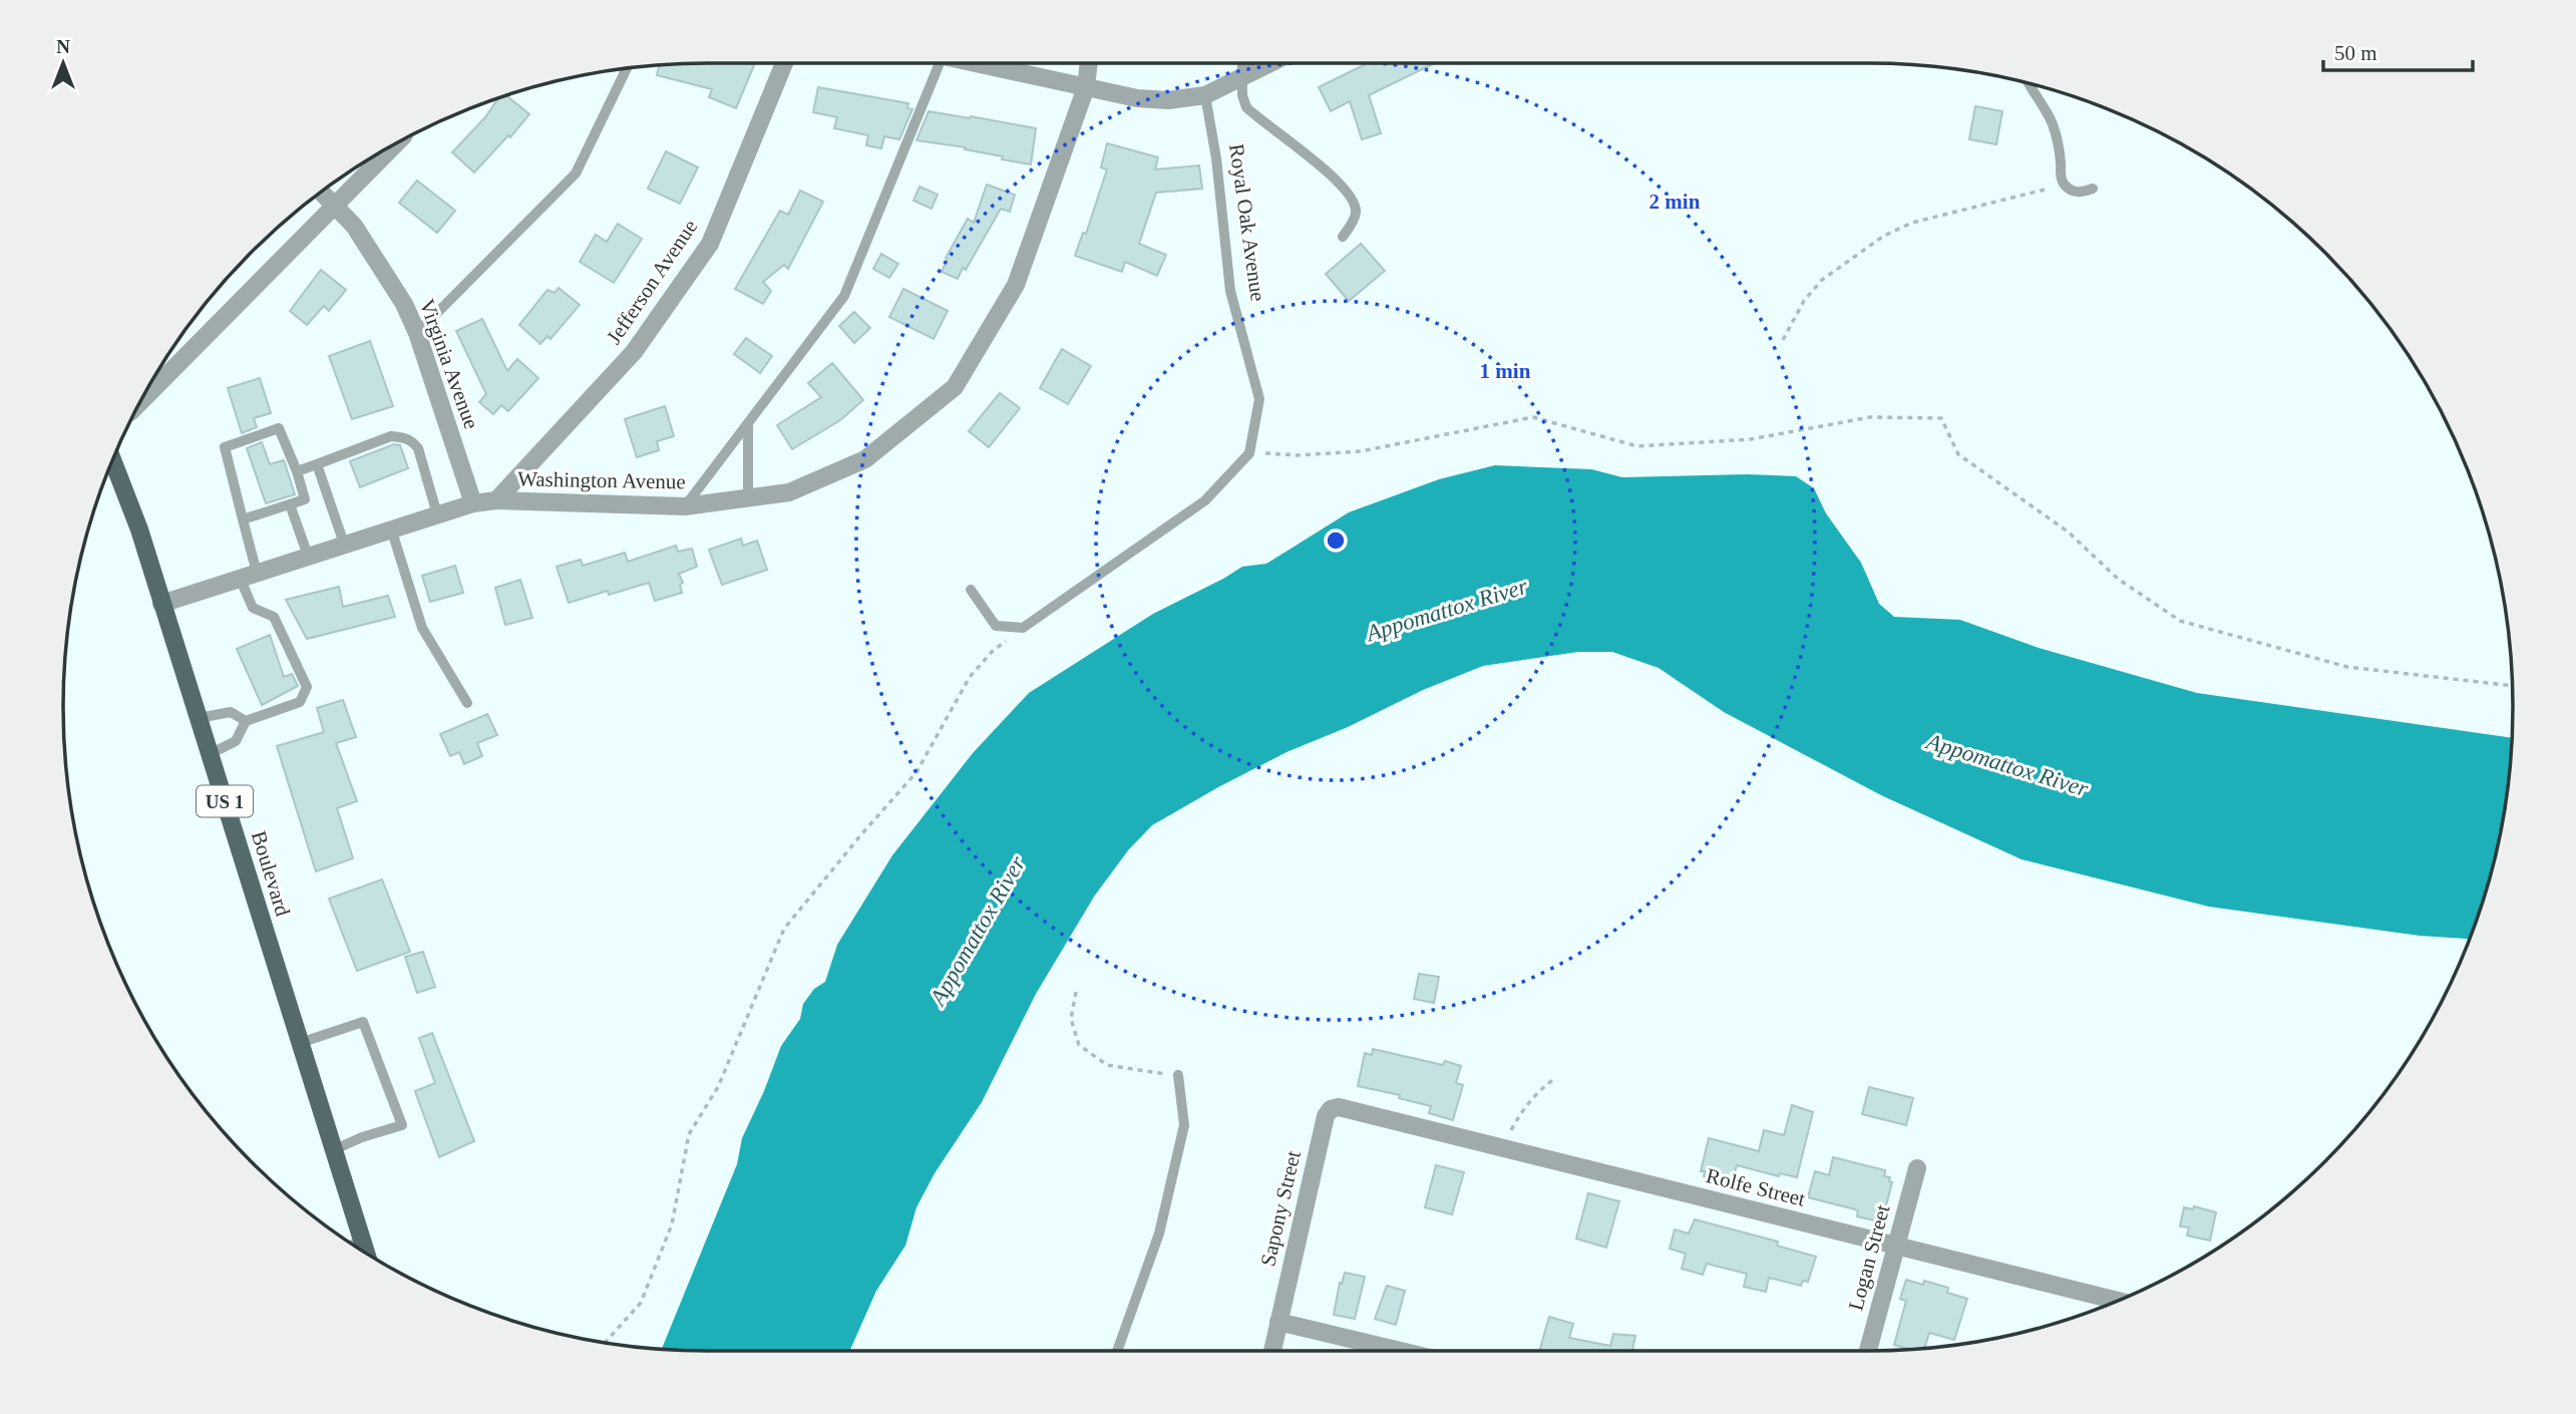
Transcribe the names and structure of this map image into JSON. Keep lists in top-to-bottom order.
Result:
{
  "streets": {
    "main road": ["US 1", "Boulevard"],
    "street": [
      "Jefferson Avenue",
      "Virginia Avenue",
      "Washington Avenue",
      "Rolfe Street",
      "Sapony Street",
      "Logan Street"
    ],
    "lane": ["Royal Oak Avenue"]
  },
  "crossings": [
    ["Jefferson Avenue", "Washington Avenue"],
    ["Virginia Avenue", "Washington Avenue"],
    ["Washington Avenue", "Boulevard"],
    ["Rolfe Street", "Sapony Street"],
    ["Rolfe Street", "Logan Street"]
  ],
  "water": ["Appomattox River"],
  "scale_bar": "50 m",
  "north": "top",
  "rings": ["2 min", "1 min"]
}
